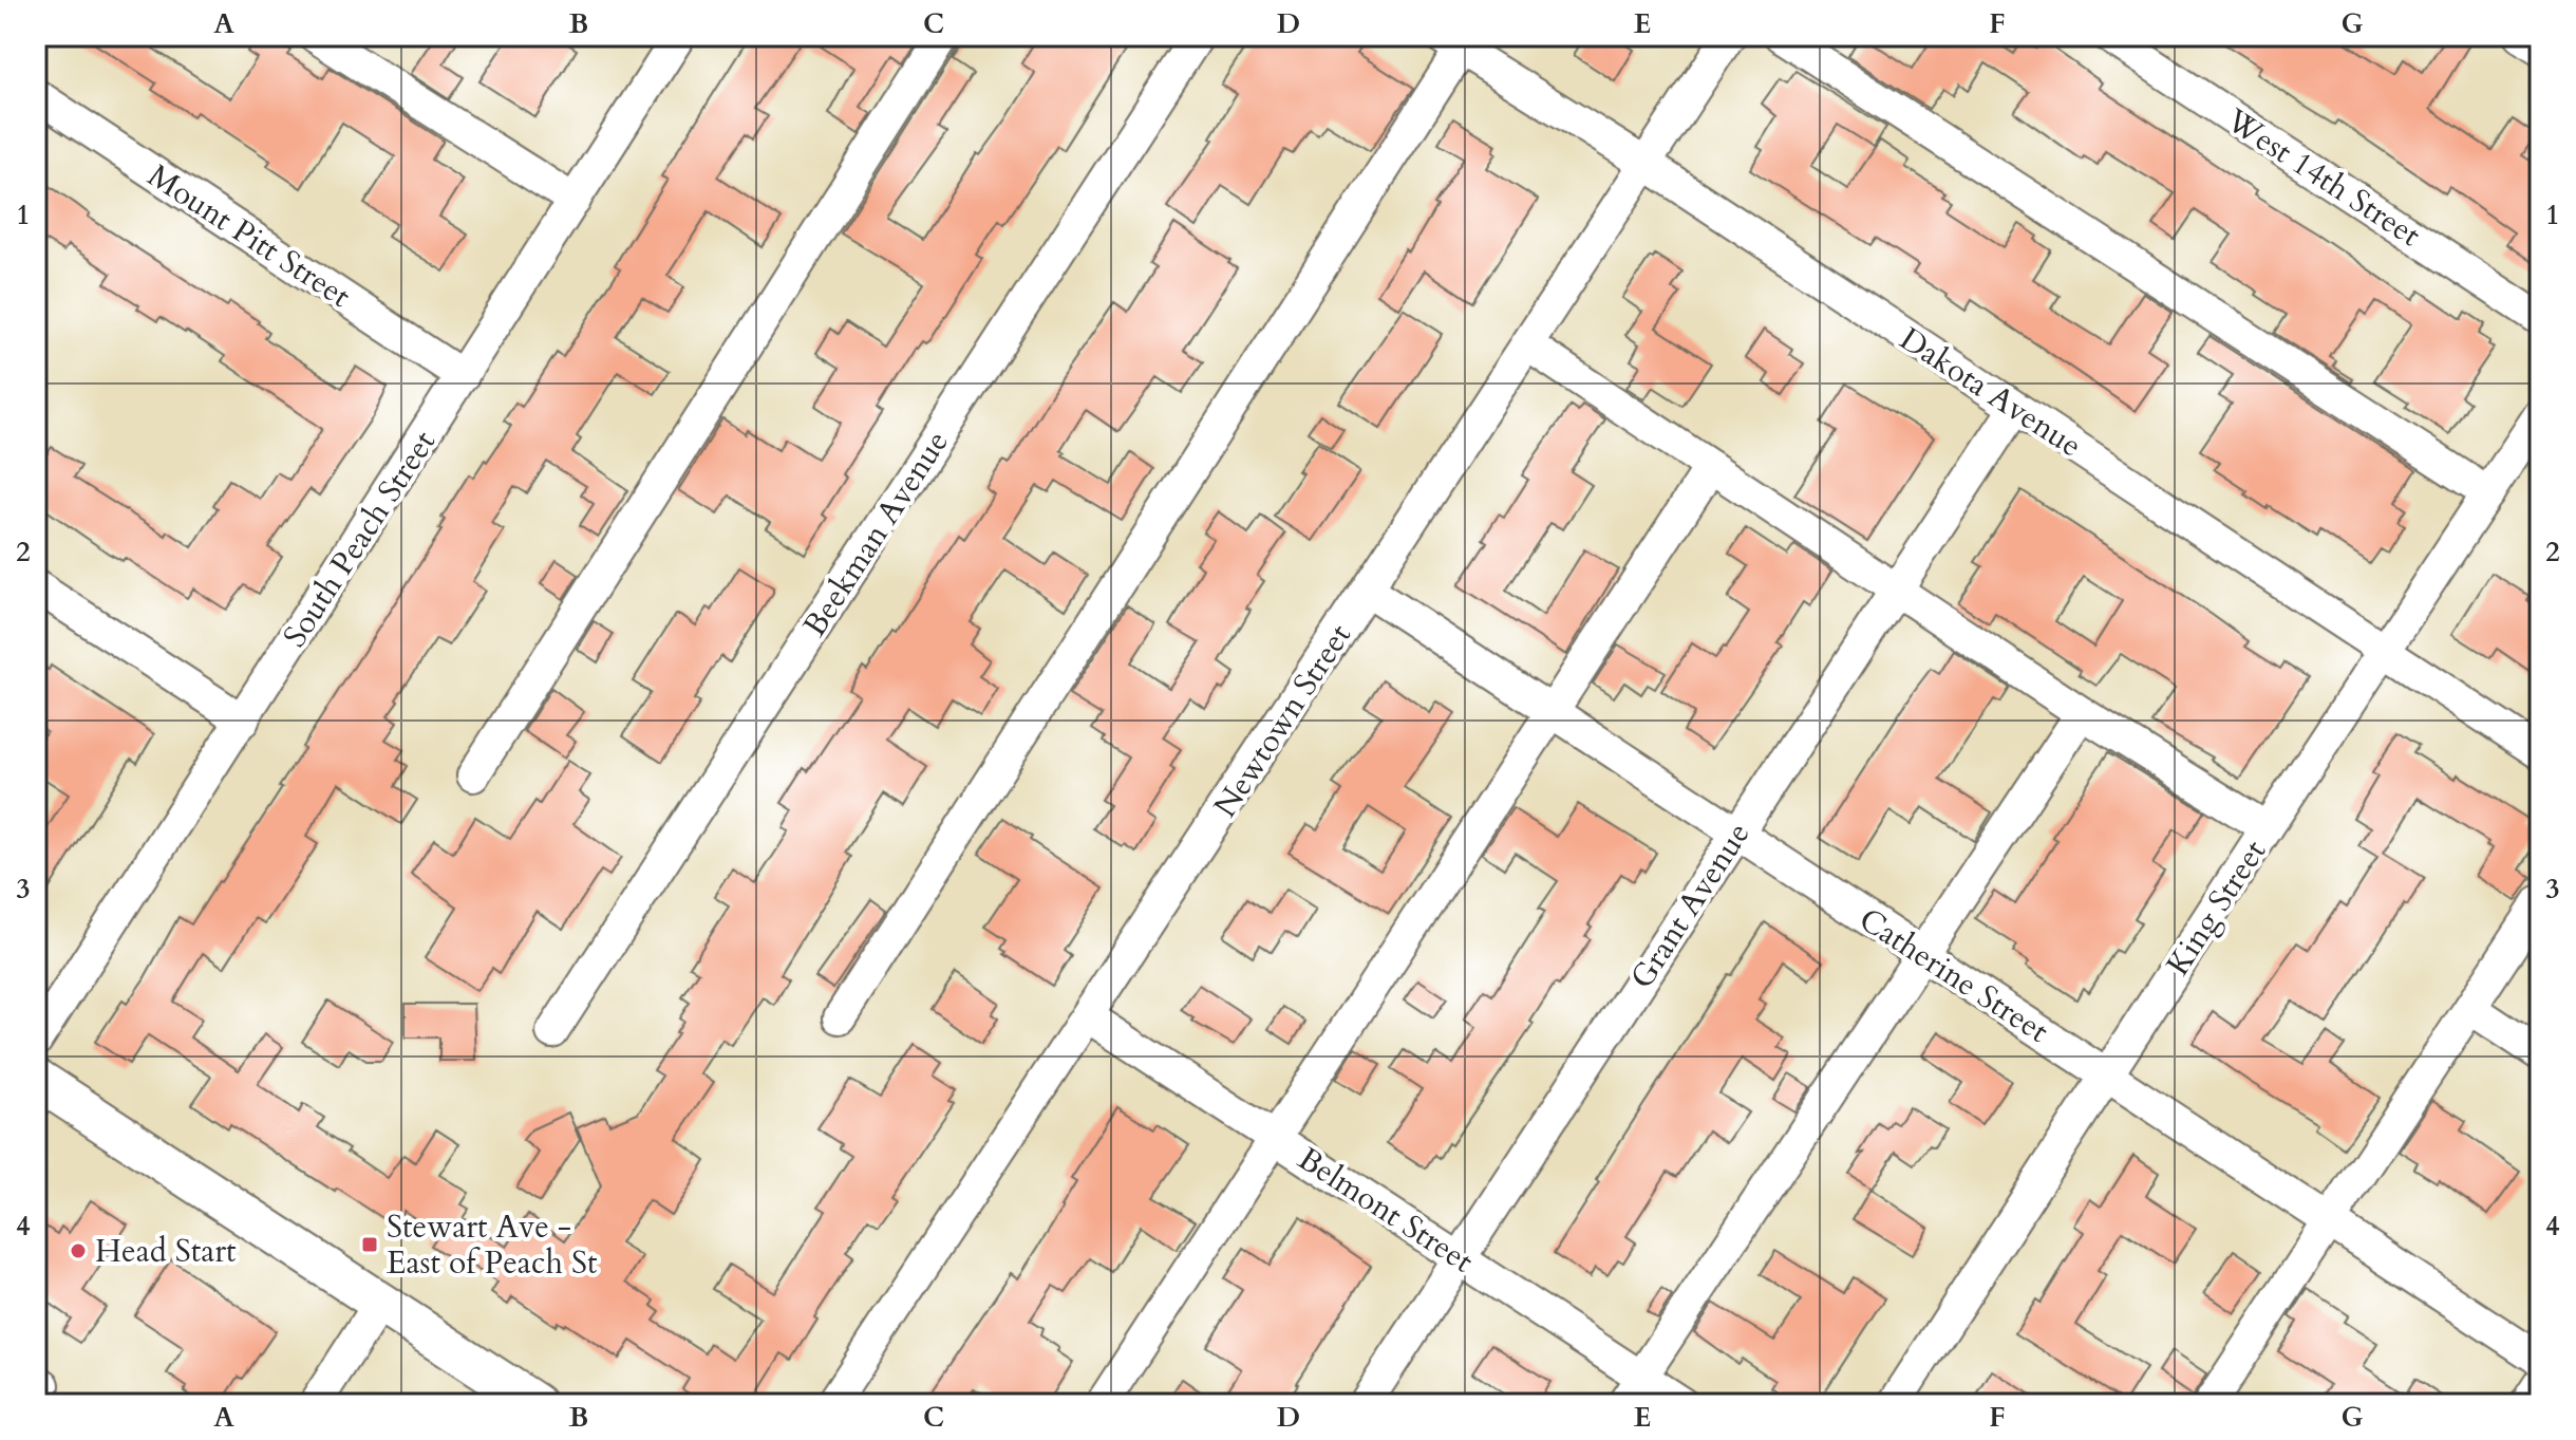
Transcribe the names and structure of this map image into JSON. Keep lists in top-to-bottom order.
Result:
{
  "streets": {
    "street": [
      "West 14th Street",
      "Mount Pitt Street",
      "Dakota Avenue",
      "Beekman Avenue",
      "South Peach Street",
      "Newtown Street",
      "Grant Avenue",
      "King Street",
      "Catherine Street",
      "Belmont Street"
    ]
  },
  "crossings": [
    ["Mount Pitt Street", "South Peach Street"],
    ["Dakota Avenue", "Newtown Street"],
    ["Dakota Avenue", "Grant Avenue"],
    ["Dakota Avenue", "King Street"],
    ["Newtown Street", "Catherine Street"],
    ["Newtown Street", "Belmont Street"],
    ["Grant Avenue", "Catherine Street"],
    ["Grant Avenue", "Belmont Street"],
    ["King Street", "Catherine Street"]
  ],
  "places": {
    "transit": ["Stewart Ave - East of Peach St"],
    "other": ["Head Start"]
  },
  "grid": {
    "columns": [
      "A",
      "B",
      "C",
      "D",
      "E",
      "F",
      "G"
    ],
    "rows": [
      "1",
      "2",
      "3",
      "4"
    ]
  }
}
